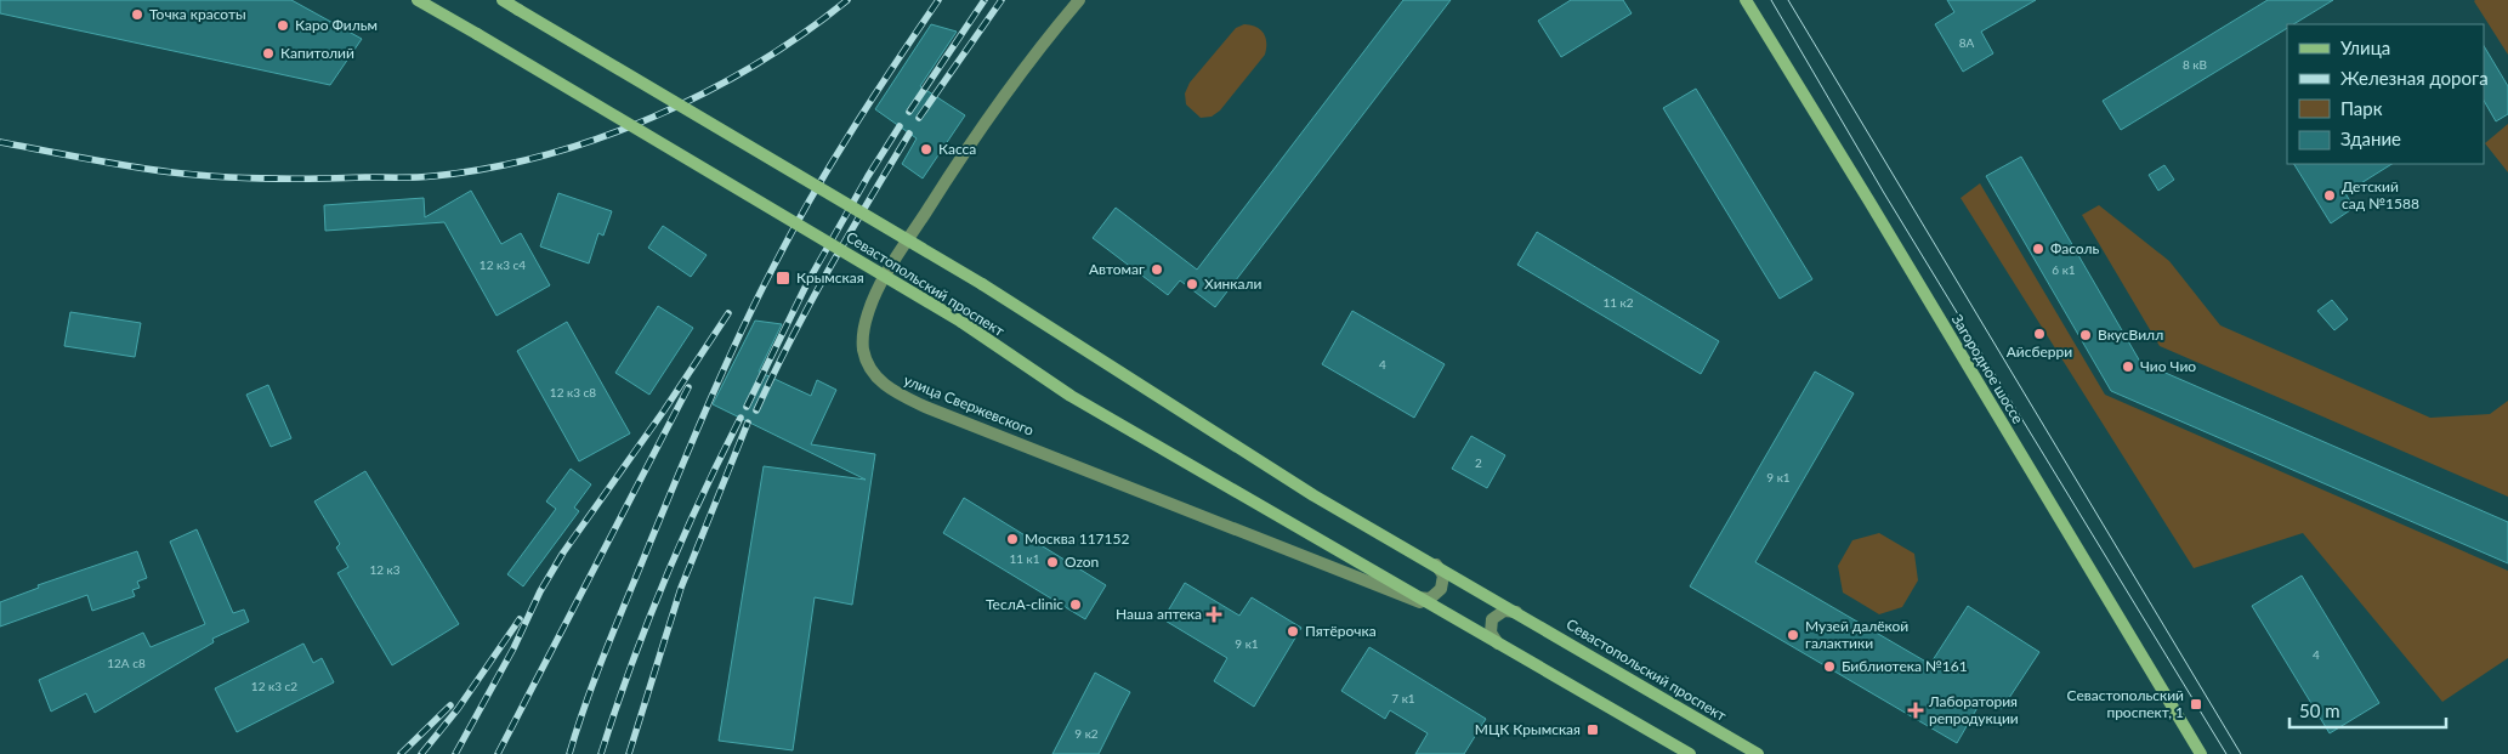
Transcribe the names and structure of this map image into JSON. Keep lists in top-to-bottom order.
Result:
{
  "streets": {
    "main road": ["Севастопольский проспект", "Загородное шоссе"],
    "street": ["улица Свержевского"]
  },
  "crossings": [
    ["Севастопольский проспект", "улица Свержевского"]
  ],
  "places": {
    "other": [
      "Точка красоты",
      "Каро Фильм",
      "Капитолий",
      "Касса",
      "Детский сад №1588",
      "Фасоль",
      "Автомаг",
      "Хинкали",
      "Айсберри",
      "ВкусВилл",
      "Чио Чио",
      "Москва 117152",
      "Ozon",
      "ТеслА-clinic",
      "Пятёрочка",
      "Музей далёкой галактики",
      "Библиотека №161"
    ],
    "transit": ["Крымская", "Севастопольский проспект, 1", "МЦК Крымская"],
    "health": ["Наша аптека", "Лаборатория репродукции"]
  },
  "house_numbers": [
    "8А",
    "8 кВ",
    "12 к3 с4",
    "6 к1",
    "11 к2",
    "4",
    "12 к3 с8",
    "2",
    "9 к1",
    "11 к1",
    "12 к3",
    "9 к1",
    "4",
    "12А с8",
    "12 к3 с2",
    "7 к1",
    "9 к2"
  ],
  "legend": [
    "Улица",
    "Железная дорога",
    "Парк",
    "Здание"
  ],
  "scale_bar": "50 m"
}
